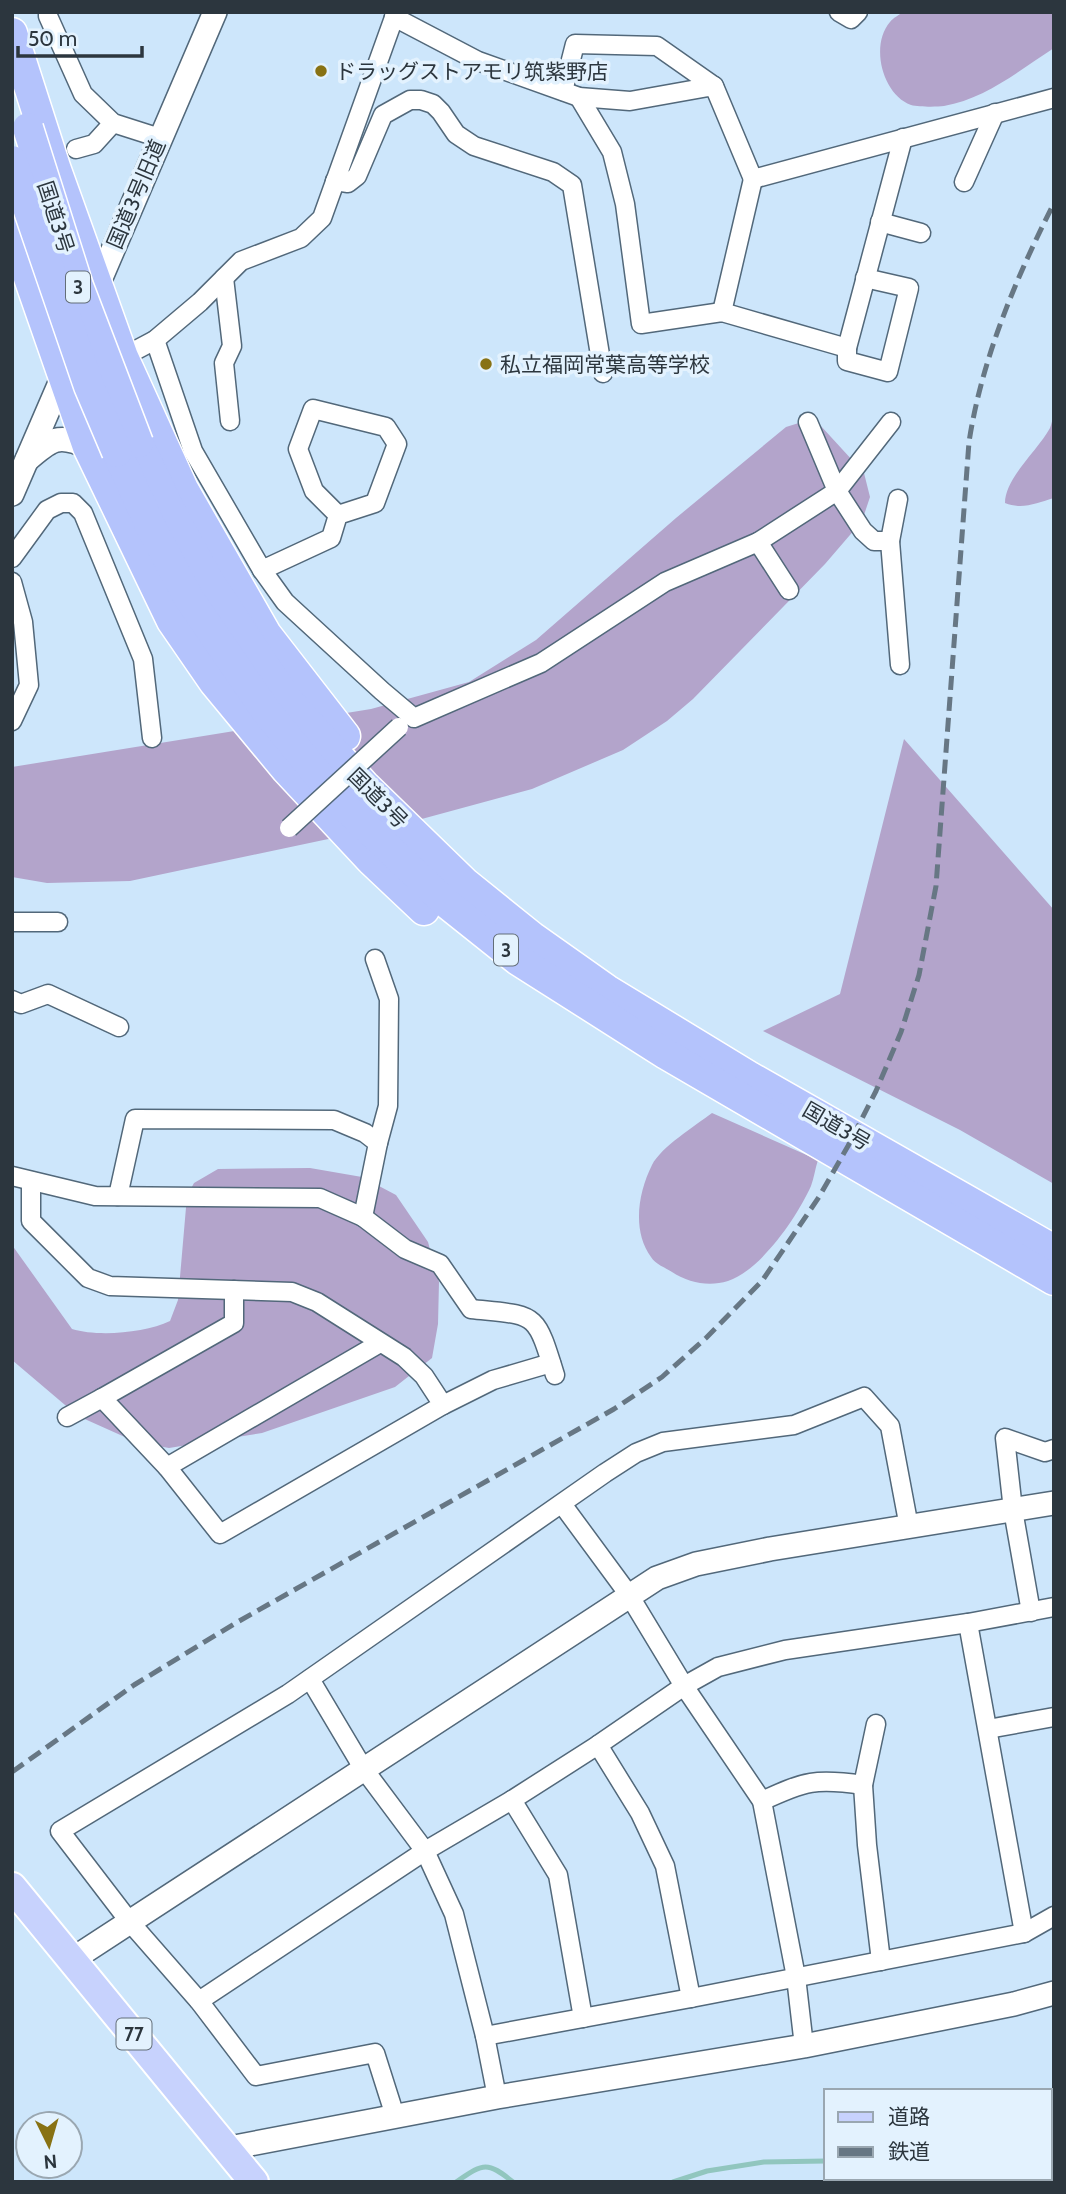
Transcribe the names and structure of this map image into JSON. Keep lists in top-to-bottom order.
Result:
{
  "streets": {
    "highway": ["国道3号", "3"],
    "main road": ["77"],
    "street": ["国道3号旧道"]
  },
  "places": ["ドラッグストアモリ筑紫野店", "私立福岡常葉高等学校"],
  "legend": ["道路", "鉄道"],
  "scale_bar": "50 m",
  "north": "bottom"
}
